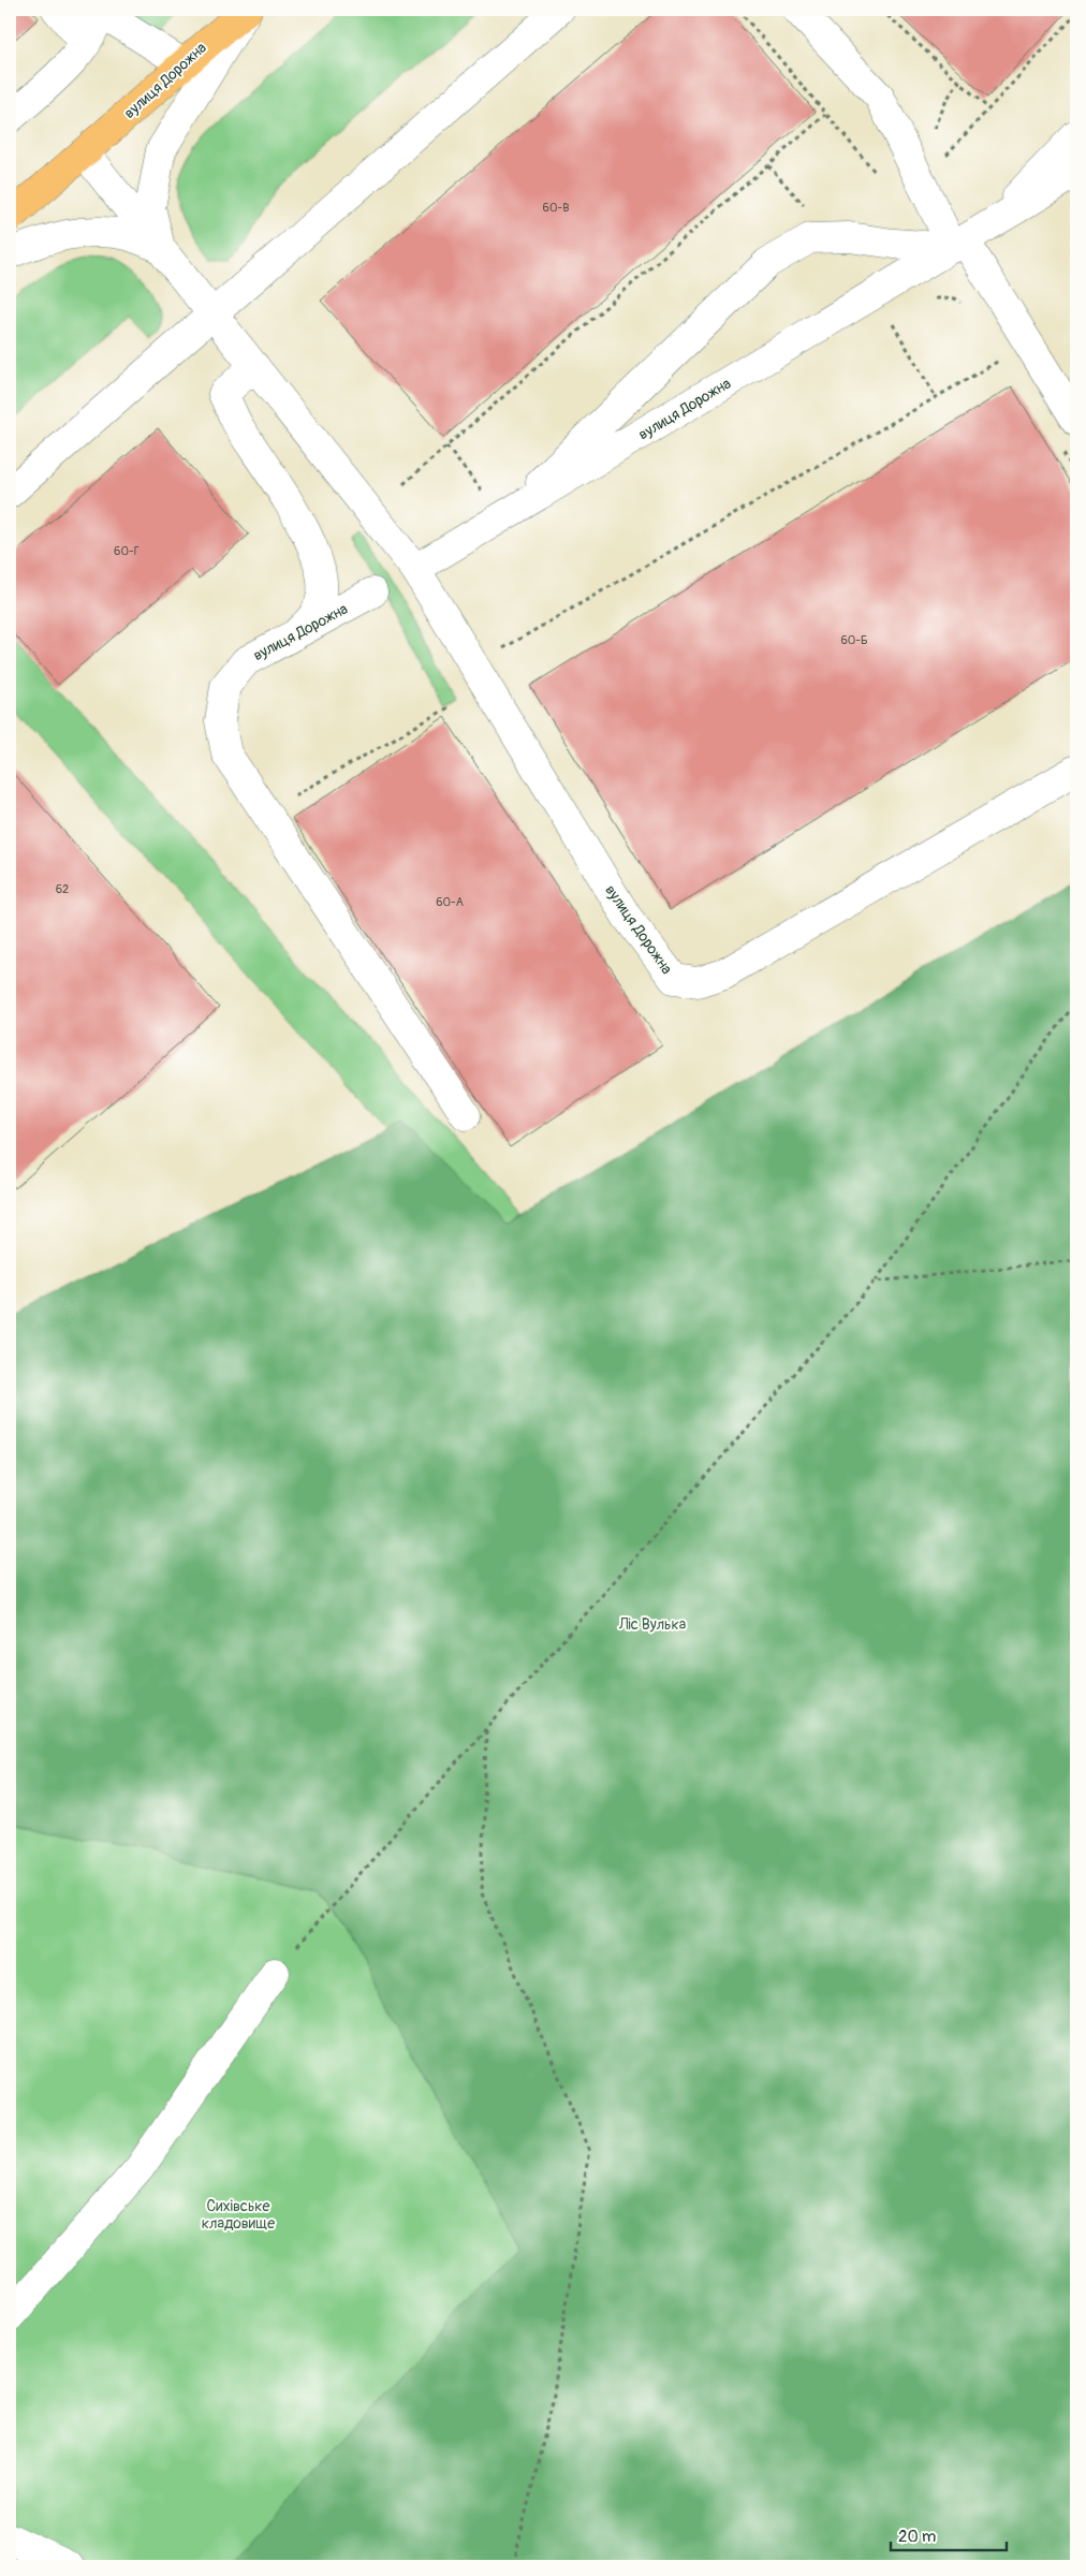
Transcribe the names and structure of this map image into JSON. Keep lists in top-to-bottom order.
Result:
{
  "streets": {
    "main road": ["вулиця Дорожна"]
  },
  "parks": ["Ліс Вулька", "Сихівське кладовище"],
  "house_numbers": [
    "60-В",
    "60-Г",
    "60-Б",
    "62",
    "60-А"
  ],
  "scale_bar": "20 m"
}
